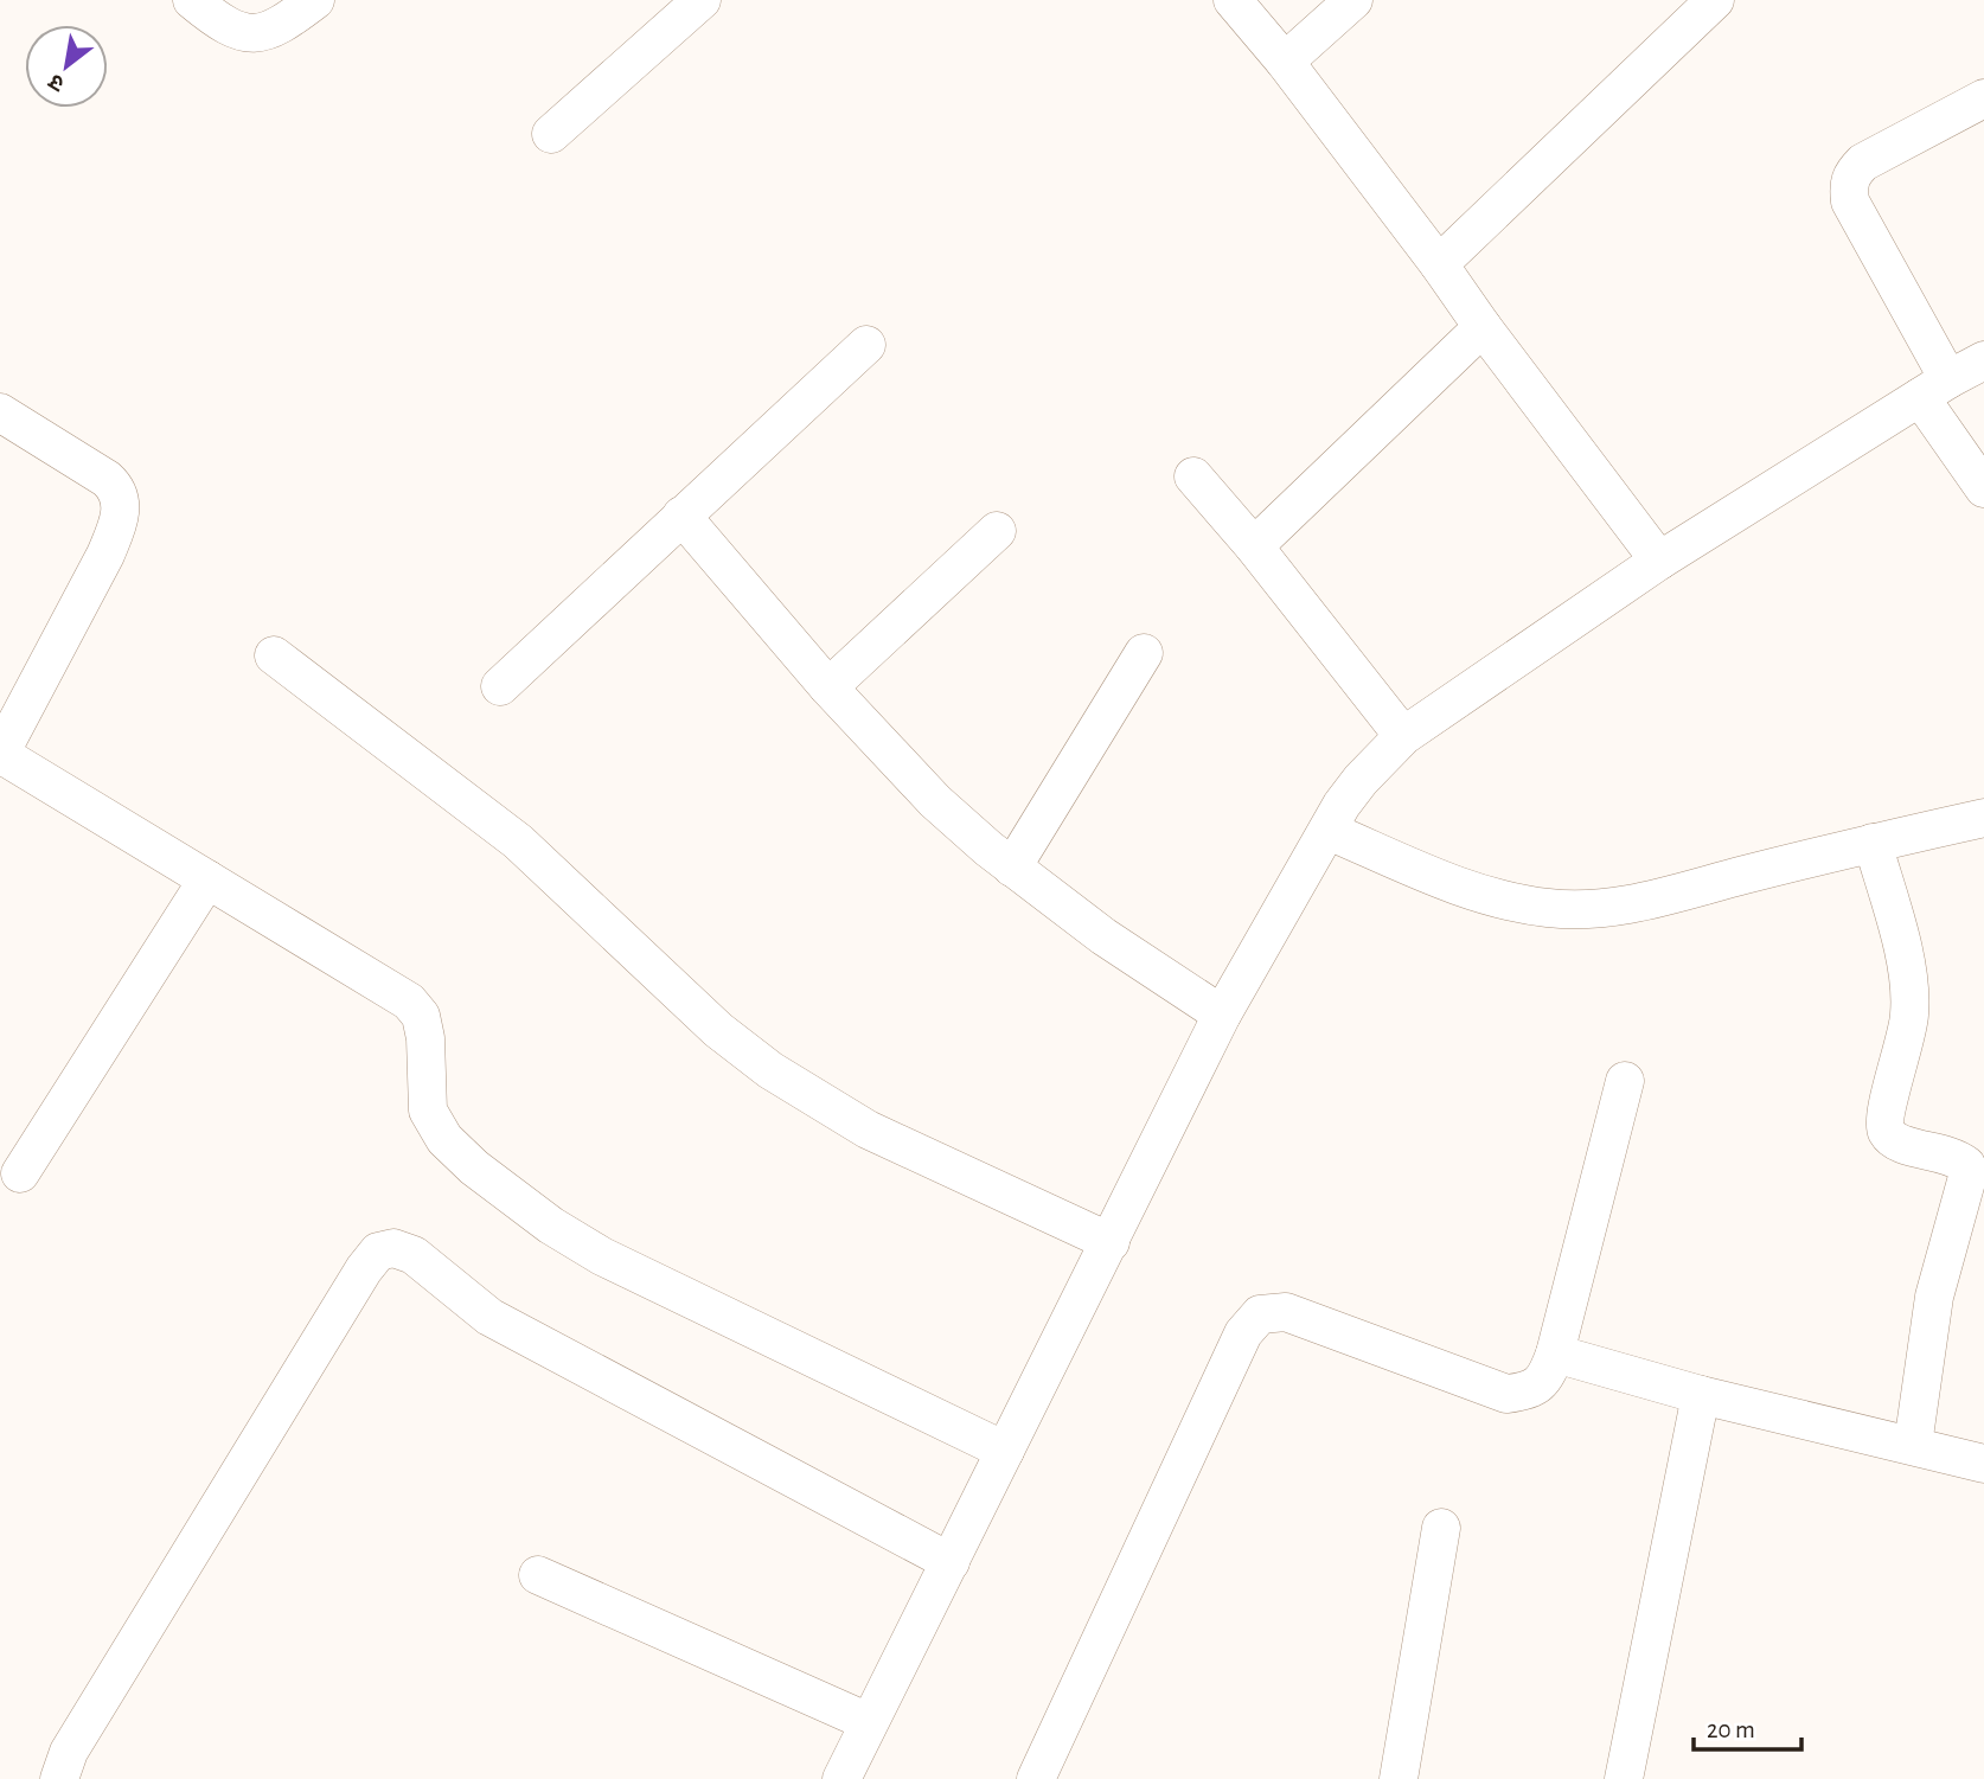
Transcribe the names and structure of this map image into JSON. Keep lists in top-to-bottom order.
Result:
{
  "scale_bar": "20 m",
  "north": "bottom left"
}
